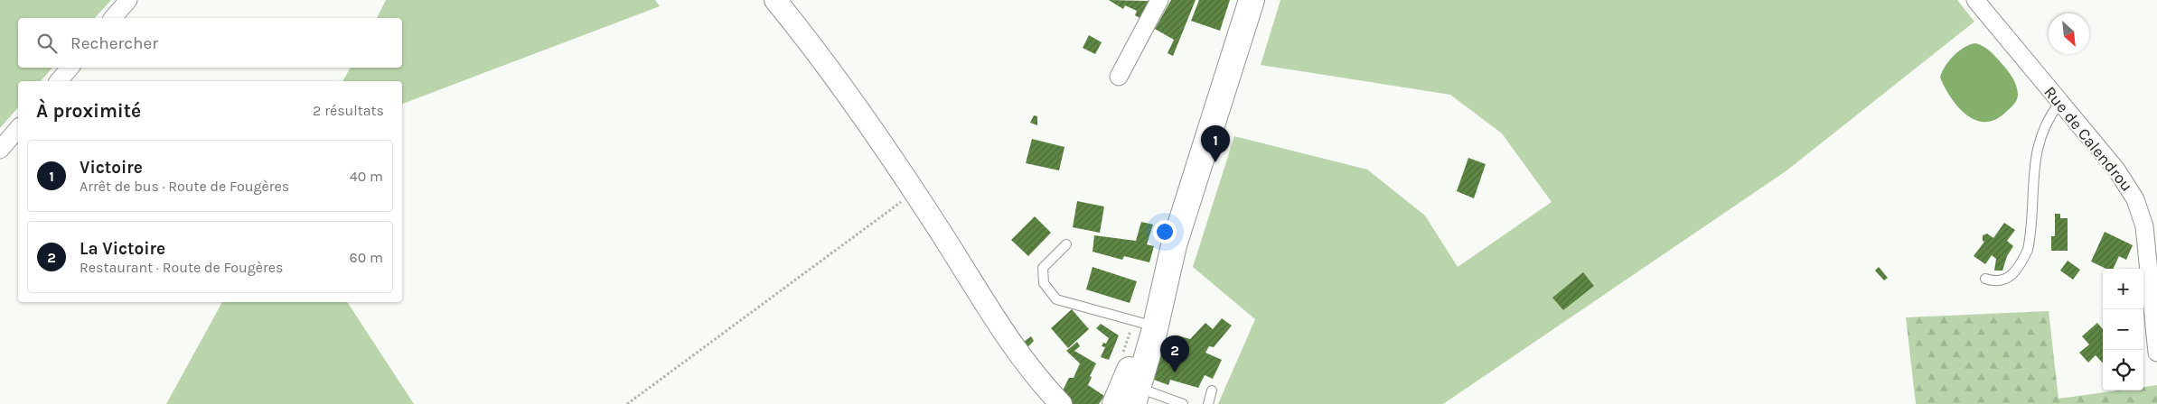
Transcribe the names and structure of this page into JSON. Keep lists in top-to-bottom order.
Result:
{
  "streets": {
    "street": ["Rue de Calendrou"]
  },
  "north": "bottom right",
  "page": {
    "search": "Rechercher",
    "heading": ["À proximité", "2 résultats"],
    "pins": ["1", "2"],
    "list": [
      {
        "mark": "1",
        "name": "Victoire",
        "note": "Arrêt de bus · Route de Fougères",
        "value": "40 m"
      },
      {
        "mark": "2",
        "name": "La Victoire",
        "note": "Restaurant · Route de Fougères",
        "value": "60 m"
      }
    ],
    "map_buttons": ["+", "−"]
  }
}
